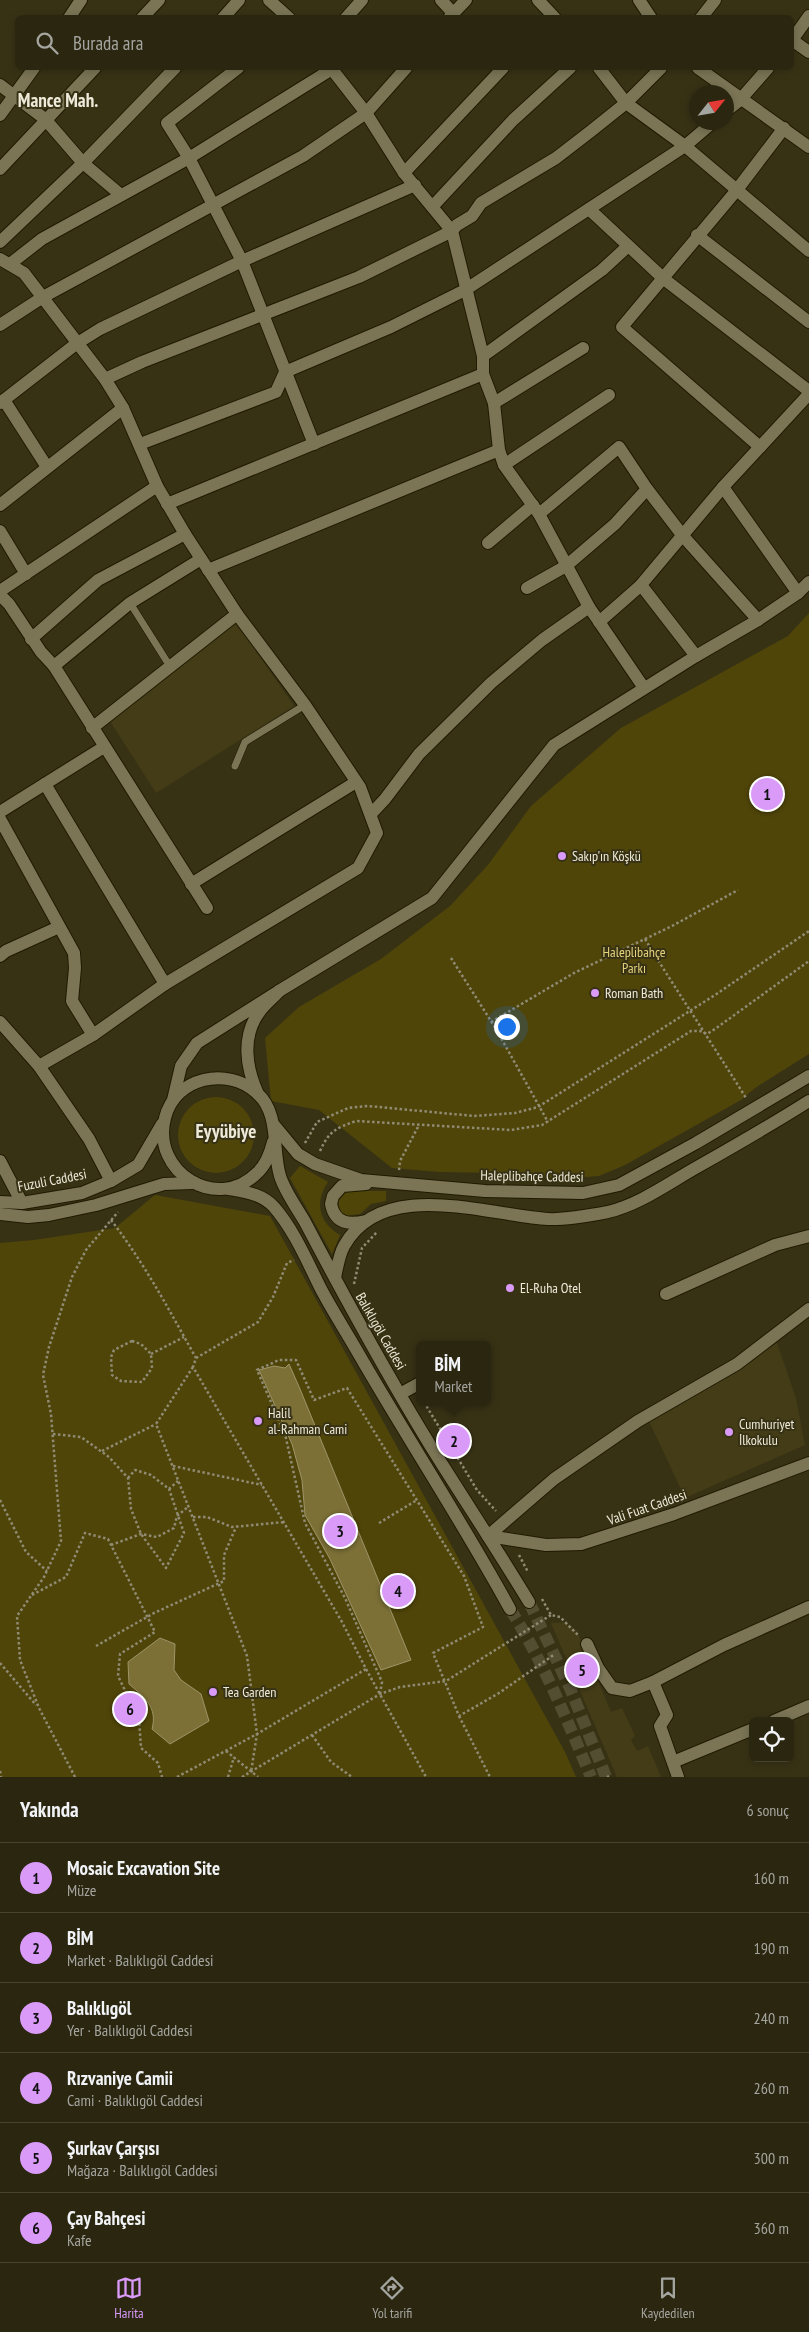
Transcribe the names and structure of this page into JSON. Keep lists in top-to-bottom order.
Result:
{
  "streets": {
    "street": [
      "Haleplibahçe Caddesi",
      "Fuzuli Caddesi",
      "Balıklıgöl Caddesi",
      "Vali Fuat Caddesi"
    ]
  },
  "crossings": [
    ["Haleplibahçe Caddesi", "Fuzuli Caddesi"],
    ["Haleplibahçe Caddesi", "Balıklıgöl Caddesi"],
    ["Fuzuli Caddesi", "Balıklıgöl Caddesi"],
    ["Balıklıgöl Caddesi", "Vali Fuat Caddesi"]
  ],
  "districts": ["Mance Mah.", "Eyyübiye"],
  "parks": ["Haleplibahçe Parkı"],
  "places": [
    "Sakıp'ın Köşkü",
    "Roman Bath",
    "El-Ruha Otel",
    "Halil al-Rahman Cami",
    "Cumhuriyet İlkokulu",
    "Tea Garden"
  ],
  "north": "top right",
  "page": {
    "search": "Burada ara",
    "pins": [
      "1",
      "2",
      "3",
      "4",
      "5",
      "6"
    ],
    "popup": ["BİM", "Market"],
    "heading": ["Yakında", "6 sonuç"],
    "list": [
      {
        "mark": "1",
        "name": "Mosaic Excavation Site",
        "note": "Müze",
        "value": "160 m"
      },
      {
        "mark": "2",
        "name": "BİM",
        "note": "Market · Balıklıgöl Caddesi",
        "value": "190 m"
      },
      {
        "mark": "3",
        "name": "Balıklıgöl",
        "note": "Yer · Balıklıgöl Caddesi",
        "value": "240 m"
      },
      {
        "mark": "4",
        "name": "Rızvaniye Camii",
        "note": "Cami · Balıklıgöl Caddesi",
        "value": "260 m"
      },
      {
        "mark": "5",
        "name": "Şurkav Çarşısı",
        "note": "Mağaza · Balıklıgöl Caddesi",
        "value": "300 m"
      },
      {
        "mark": "6",
        "name": "Çay Bahçesi",
        "note": "Kafe",
        "value": "360 m"
      }
    ],
    "nav": ["Harita", "Yol tarifi", "Kaydedilen"]
  }
}
